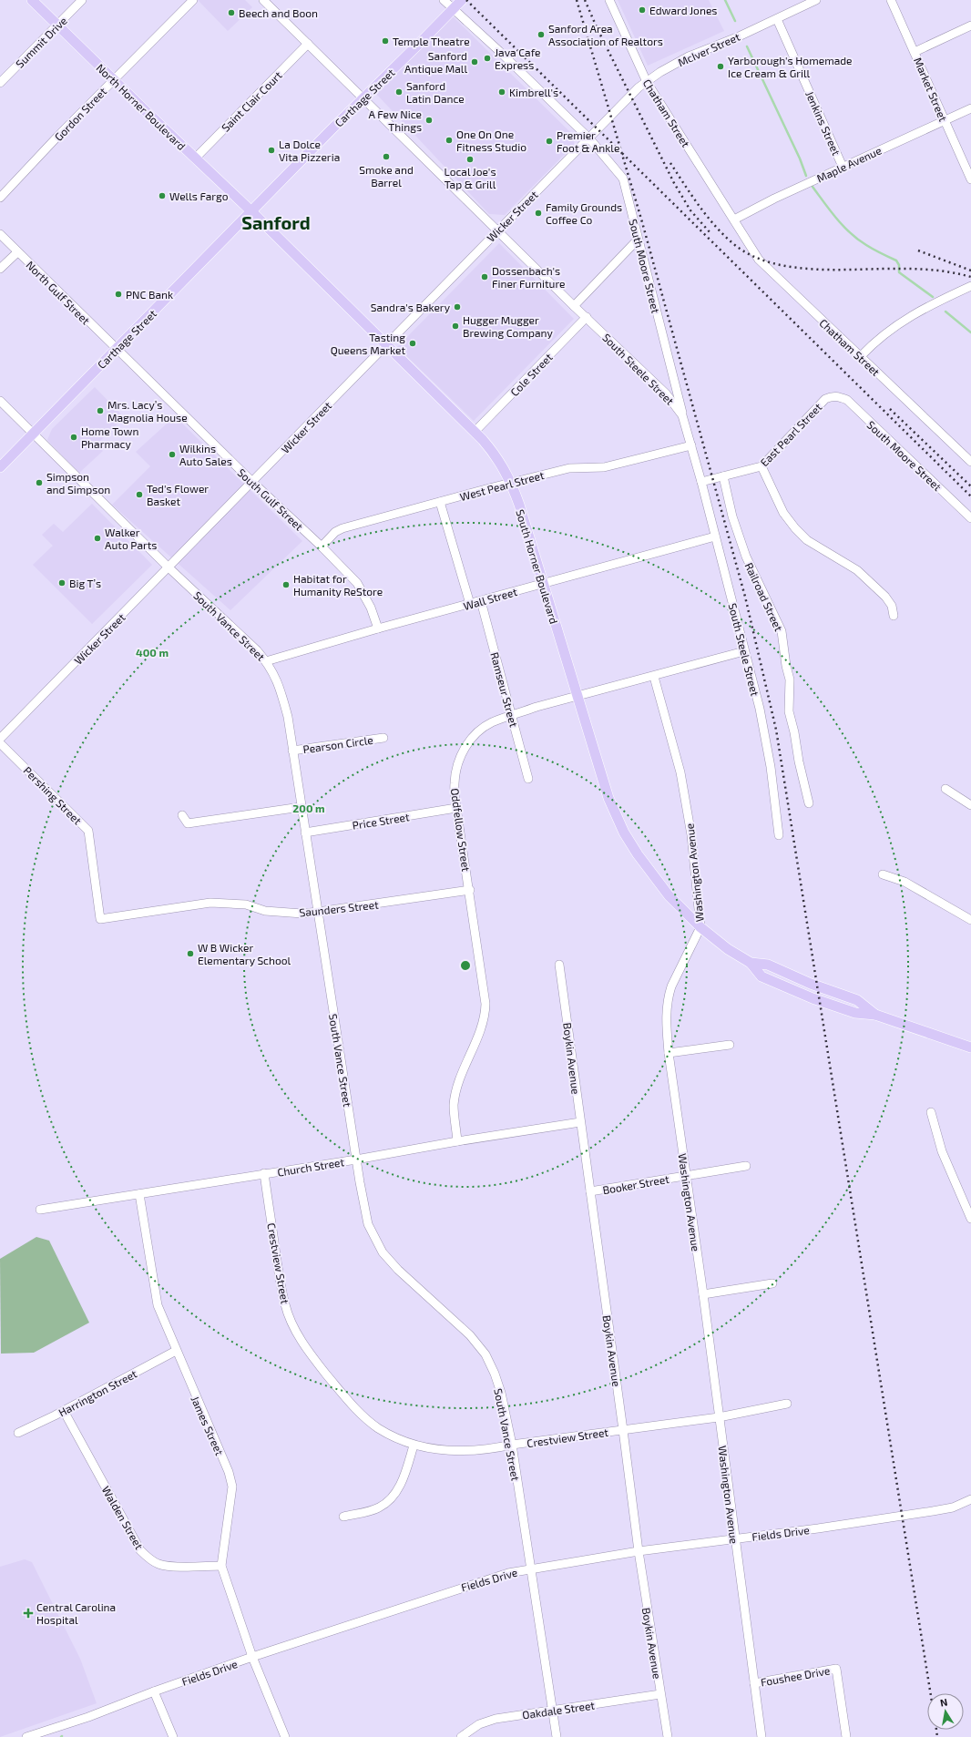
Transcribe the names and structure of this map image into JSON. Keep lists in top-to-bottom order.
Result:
{
  "streets": {
    "main road": ["Carthage Street", "North Horner Boulevard", "South Horner Boulevard"],
    "street": [
      "Summit Drive",
      "McIver Street",
      "Market Street",
      "Saint Clair Court",
      "Chatham Street",
      "Gordon Street",
      "Jenkins Street",
      "Maple Avenue",
      "Wicker Street",
      "South Moore Street",
      "North Gulf Street",
      "South Steele Street",
      "Cole Street",
      "East Pearl Street",
      "West Pearl Street",
      "South Gulf Street",
      "Railroad Street",
      "Wall Street",
      "South Vance Street",
      "Ramseur Street",
      "Pearson Circle",
      "Pershing Street",
      "Price Street",
      "Oddfellow Street",
      "Washington Avenue",
      "Saunders Street",
      "Boykin Avenue",
      "Church Street",
      "Booker Street",
      "Crestview Street",
      "Harrington Street",
      "James Street",
      "Walden Street",
      "Fields Drive",
      "Foushee Drive",
      "Oakdale Street"
    ]
  },
  "crossings": [
    ["Summit Drive", "North Horner Boulevard"],
    ["McIver Street", "Chatham Street"],
    ["McIver Street", "Jenkins Street"],
    ["McIver Street", "Wicker Street"],
    ["Market Street", "Maple Avenue"],
    ["Carthage Street", "North Horner Boulevard"],
    ["Carthage Street", "South Moore Street"],
    ["Carthage Street", "North Gulf Street"],
    ["Carthage Street", "South Steele Street"],
    ["Carthage Street", "South Gulf Street"],
    ["Carthage Street", "South Horner Boulevard"],
    ["Carthage Street", "South Vance Street"],
    ["Saint Clair Court", "North Horner Boulevard"],
    ["Saint Clair Court", "South Steele Street"],
    ["North Horner Boulevard", "Gordon Street"],
    ["North Horner Boulevard", "South Horner Boulevard"],
    ["Chatham Street", "Maple Avenue"],
    ["Jenkins Street", "Maple Avenue"],
    ["Wicker Street", "South Moore Street"],
    ["Wicker Street", "South Steele Street"],
    ["Wicker Street", "South Gulf Street"],
    ["Wicker Street", "South Horner Boulevard"],
    ["Wicker Street", "South Vance Street"],
    ["South Moore Street", "South Steele Street"],
    ["South Moore Street", "East Pearl Street"],
    ["North Gulf Street", "South Gulf Street"],
    ["South Steele Street", "Cole Street"],
    ["South Steele Street", "East Pearl Street"],
    ["South Steele Street", "West Pearl Street"],
    ["South Steele Street", "Wall Street"],
    ["South Steele Street", "Oddfellow Street"],
    ["Cole Street", "South Horner Boulevard"],
    ["East Pearl Street", "Railroad Street"],
    ["West Pearl Street", "South Gulf Street"],
    ["West Pearl Street", "South Horner Boulevard"],
    ["South Gulf Street", "Wall Street"],
    ["South Horner Boulevard", "Wall Street"],
    ["South Horner Boulevard", "Oddfellow Street"],
    ["South Horner Boulevard", "Washington Avenue"],
    ["Wall Street", "South Vance Street"],
    ["Wall Street", "Ramseur Street"],
    ["South Vance Street", "Pearson Circle"],
    ["South Vance Street", "Price Street"],
    ["South Vance Street", "Saunders Street"],
    ["South Vance Street", "Church Street"],
    ["South Vance Street", "Crestview Street"],
    ["South Vance Street", "Fields Drive"],
    ["South Vance Street", "Oakdale Street"],
    ["Ramseur Street", "Oddfellow Street"],
    ["Pershing Street", "Saunders Street"],
    ["Price Street", "Oddfellow Street"],
    ["Oddfellow Street", "Washington Avenue"],
    ["Oddfellow Street", "Saunders Street"],
    ["Oddfellow Street", "Church Street"],
    ["Washington Avenue", "Booker Street"],
    ["Washington Avenue", "Crestview Street"],
    ["Washington Avenue", "Fields Drive"],
    ["Washington Avenue", "Foushee Drive"],
    ["Boykin Avenue", "Church Street"],
    ["Boykin Avenue", "Booker Street"],
    ["Boykin Avenue", "Crestview Street"],
    ["Boykin Avenue", "Fields Drive"],
    ["Boykin Avenue", "Oakdale Street"],
    ["Church Street", "Crestview Street"],
    ["Church Street", "James Street"],
    ["Harrington Street", "James Street"],
    ["Harrington Street", "Walden Street"],
    ["James Street", "Walden Street"],
    ["James Street", "Fields Drive"]
  ],
  "districts": ["Sanford"],
  "places": {
    "other": [
      "Edward Jones",
      "Beech and Boon",
      "Sanford Area Association of Realtors",
      "Temple Theatre",
      "Java Cafe Express",
      "Sanford Antique Mall",
      "Yarborough's Homemade Ice Cream & Grill",
      "Sanford Latin Dance",
      "Kimbrell's",
      "A Few Nice Things",
      "One On One Fitness Studio",
      "Premier Foot & Ankle",
      "La Dolce Vita Pizzeria",
      "Smoke and Barrel",
      "Local Joe's Tap & Grill",
      "Wells Fargo",
      "Family Grounds Coffee Co",
      "Dossenbach's Finer Furniture",
      "PNC Bank",
      "Sandra's Bakery",
      "Hugger Mugger Brewing Company",
      "Tasting Queens Market",
      "Mrs. Lacy’s Magnolia House",
      "Home Town Pharmacy",
      "Wilkins Auto Sales",
      "Simpson and Simpson",
      "Ted's Flower Basket",
      "Walker Auto Parts",
      "Big T’s",
      "Habitat for Humanity ReStore",
      "W B Wicker Elementary School"
    ],
    "health": ["Central Carolina Hospital"]
  },
  "north": "top",
  "rings": ["400 m", "200 m"]
}
